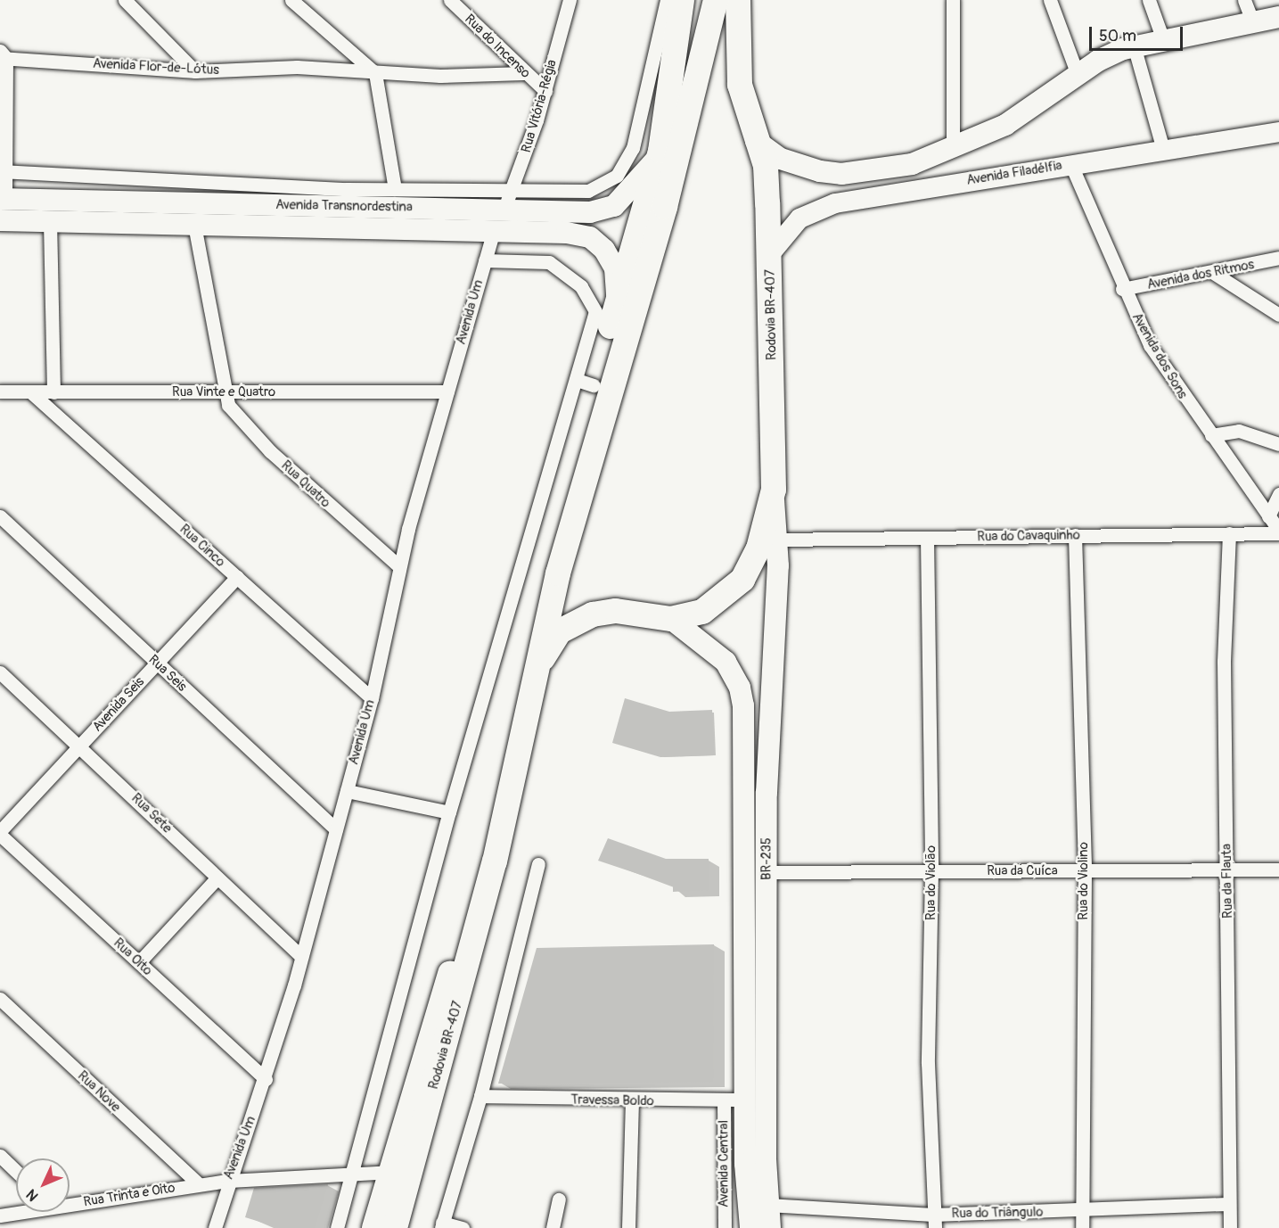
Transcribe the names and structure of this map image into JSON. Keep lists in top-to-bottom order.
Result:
{
  "streets": {
    "highway": ["Rodovia BR-407"],
    "main road": ["Avenida Transnordestina", "BR-235"],
    "street": [
      "Rua do Incenso",
      "Avenida Flor-de-Lótus",
      "Rua Vitória-Régia",
      "Avenida Filadélfia",
      "Avenida dos Ritmos",
      "Avenida Um",
      "Avenida dos Sons",
      "Rua Vinte e Quatro",
      "Rua Quatro",
      "Rua do Cavaquinho",
      "Rua Cinco",
      "Rua Seis",
      "Avenida Seis",
      "Rua Sete",
      "Rua da Cuíca",
      "Rua do Violino",
      "Rua da Flauta",
      "Rua do Violão",
      "Rua Oito",
      "Rua Nove",
      "Travessa Boldo",
      "Avenida Central",
      "Rua Trinta e Oito",
      "Rua do Triângulo"
    ]
  },
  "crossings": [
    ["Rua do Incenso", "Avenida Flor-de-Lótus"],
    ["Rua do Incenso", "Rua Vitória-Régia"],
    ["Rua Vitória-Régia", "Avenida Transnordestina"],
    ["Avenida Filadélfia", "Rodovia BR-407"],
    ["Avenida Filadélfia", "Avenida dos Sons"],
    ["Avenida Transnordestina", "Avenida Um"],
    ["Avenida dos Ritmos", "Avenida dos Sons"],
    ["Avenida Um", "Rua Vinte e Quatro"],
    ["Avenida Um", "Rua Quatro"],
    ["Avenida Um", "Rua Cinco"],
    ["Avenida Um", "Rua Seis"],
    ["Avenida Um", "Rua Sete"],
    ["Avenida Um", "Rua Oito"],
    ["Avenida Um", "Rua Trinta e Oito"],
    ["Rodovia BR-407", "BR-235"],
    ["Avenida dos Sons", "Rua do Cavaquinho"],
    ["Rua Vinte e Quatro", "Rua Quatro"],
    ["Rua Vinte e Quatro", "Rua Cinco"],
    ["Rua do Cavaquinho", "BR-235"],
    ["Rua do Cavaquinho", "Rua do Violino"],
    ["Rua do Cavaquinho", "Rua da Flauta"],
    ["Rua do Cavaquinho", "Rua do Violão"],
    ["Rua Cinco", "Avenida Seis"],
    ["Rua Seis", "Avenida Seis"],
    ["Avenida Seis", "Rua Sete"],
    ["BR-235", "Rua da Cuíca"],
    ["BR-235", "Travessa Boldo"],
    ["BR-235", "Rua do Triângulo"],
    ["Rua da Cuíca", "Rua do Violino"],
    ["Rua da Cuíca", "Rua da Flauta"],
    ["Rua da Cuíca", "Rua do Violão"],
    ["Rua do Violino", "Rua do Triângulo"],
    ["Rua da Flauta", "Rua do Triângulo"],
    ["Rua do Violão", "Rua do Triângulo"],
    ["Rua Nove", "Rua Trinta e Oito"],
    ["Travessa Boldo", "Avenida Central"]
  ],
  "scale_bar": "50 m",
  "north": "bottom left"
}
